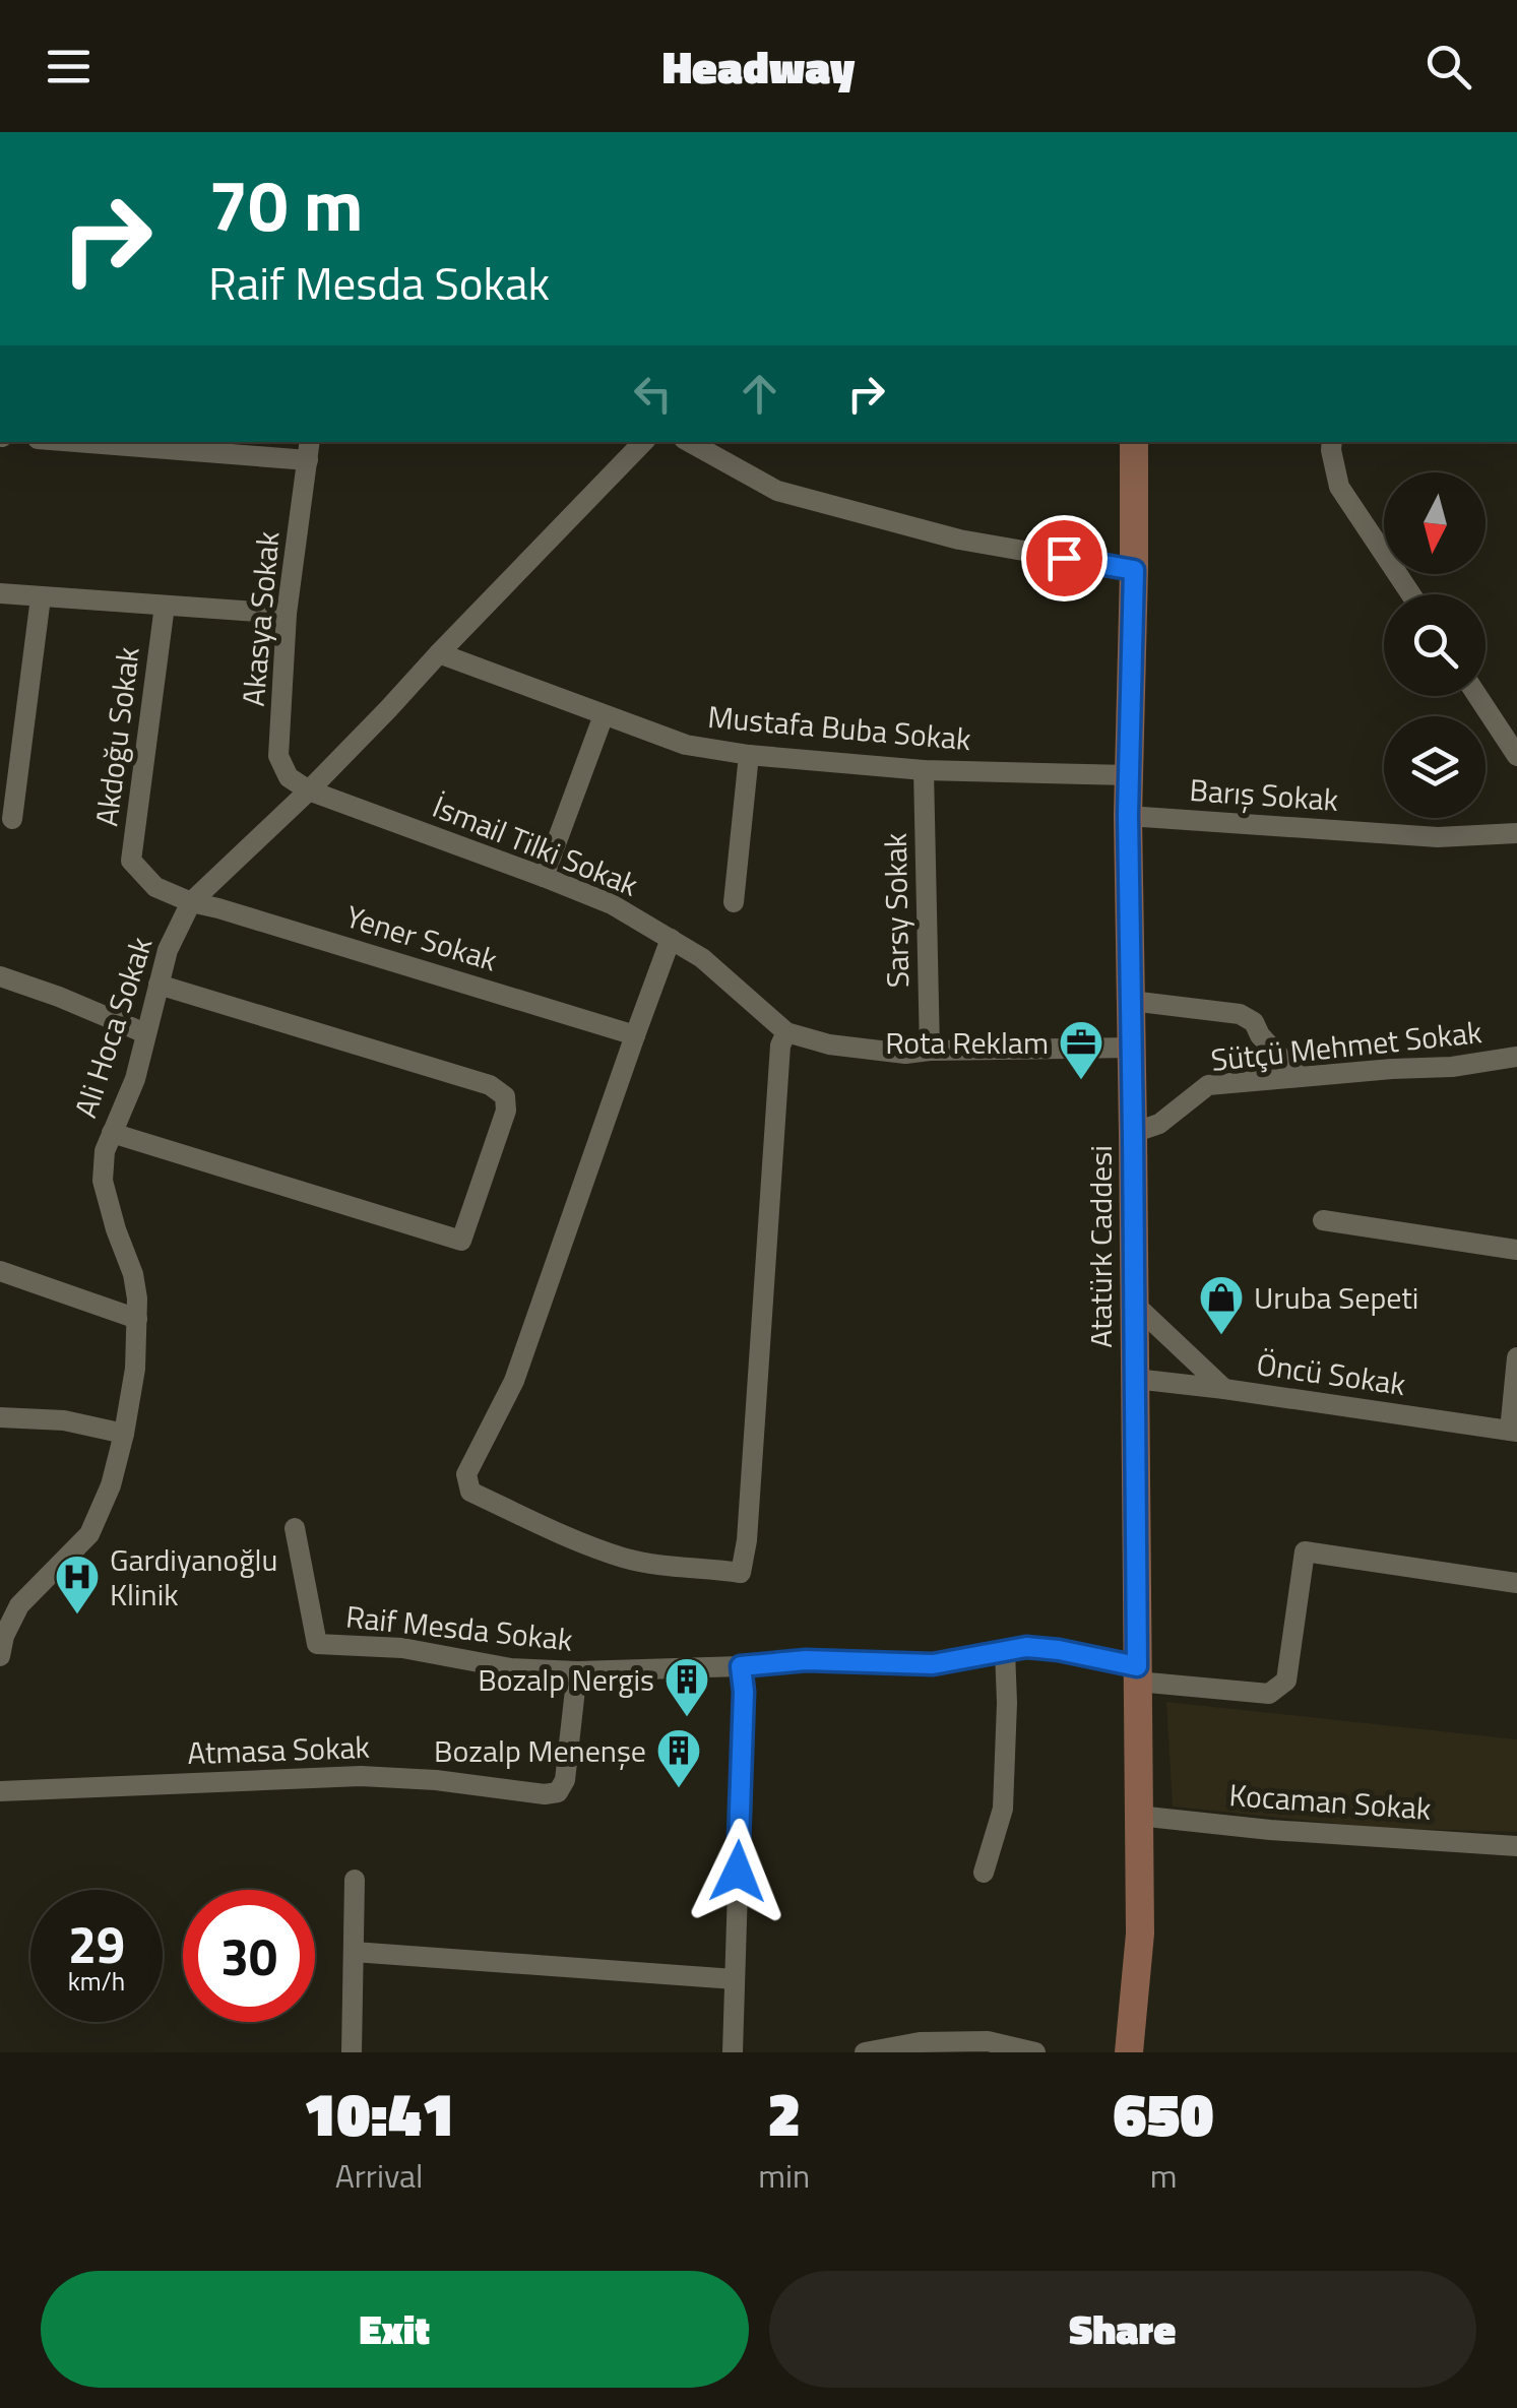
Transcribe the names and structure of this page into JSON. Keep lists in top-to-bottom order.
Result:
{
  "streets": {
    "street": [
      "Akasya Sokak",
      "Mustafa Buba Sokak",
      "Akdoğu Sokak",
      "Barış Sokak",
      "İsmail Tilki Sokak",
      "Sarsy Sokak",
      "Yener Sokak",
      "Ali Hoca Sokak",
      "Sütçü Mehmet Sokak",
      "Atatürk Caddesi",
      "Öncü Sokak",
      "Raif Mesda Sokak",
      "Atmasa Sokak",
      "Kocaman Sokak"
    ]
  },
  "crossings": [
    ["Akasya Sokak", "İsmail Tilki Sokak"],
    ["Akasya Sokak", "Ali Hoca Sokak"],
    ["Mustafa Buba Sokak", "Sarsy Sokak"],
    ["Mustafa Buba Sokak", "Ali Hoca Sokak"],
    ["Mustafa Buba Sokak", "Atatürk Caddesi"],
    ["Akdoğu Sokak", "Yener Sokak"],
    ["Akdoğu Sokak", "Ali Hoca Sokak"],
    ["Barış Sokak", "Atatürk Caddesi"],
    ["İsmail Tilki Sokak", "Sarsy Sokak"],
    ["İsmail Tilki Sokak", "Ali Hoca Sokak"],
    ["İsmail Tilki Sokak", "Atatürk Caddesi"],
    ["Yener Sokak", "Ali Hoca Sokak"],
    ["Sütçü Mehmet Sokak", "Atatürk Caddesi"],
    ["Atatürk Caddesi", "Öncü Sokak"],
    ["Atatürk Caddesi", "Raif Mesda Sokak"],
    ["Atatürk Caddesi", "Kocaman Sokak"],
    ["Raif Mesda Sokak", "Atmasa Sokak"]
  ],
  "places": {
    "office": ["Rota Reklam"],
    "shop": ["Uruba Sepeti"],
    "hospital": ["Gardiyanoğlu Klinik"],
    "building": ["Bozalp Nergis", "Bozalp Menenşe"]
  },
  "north": "bottom",
  "page": {
    "header": "Headway",
    "turn": ["70 m", "Raif Mesda Sokak"],
    "speed": "29 km/h",
    "limit": "30",
    "eta": [
      "10:41",
      "Arrival",
      "2",
      "min",
      "650",
      "m"
    ],
    "buttons": ["Exit", "Share"]
  }
}
